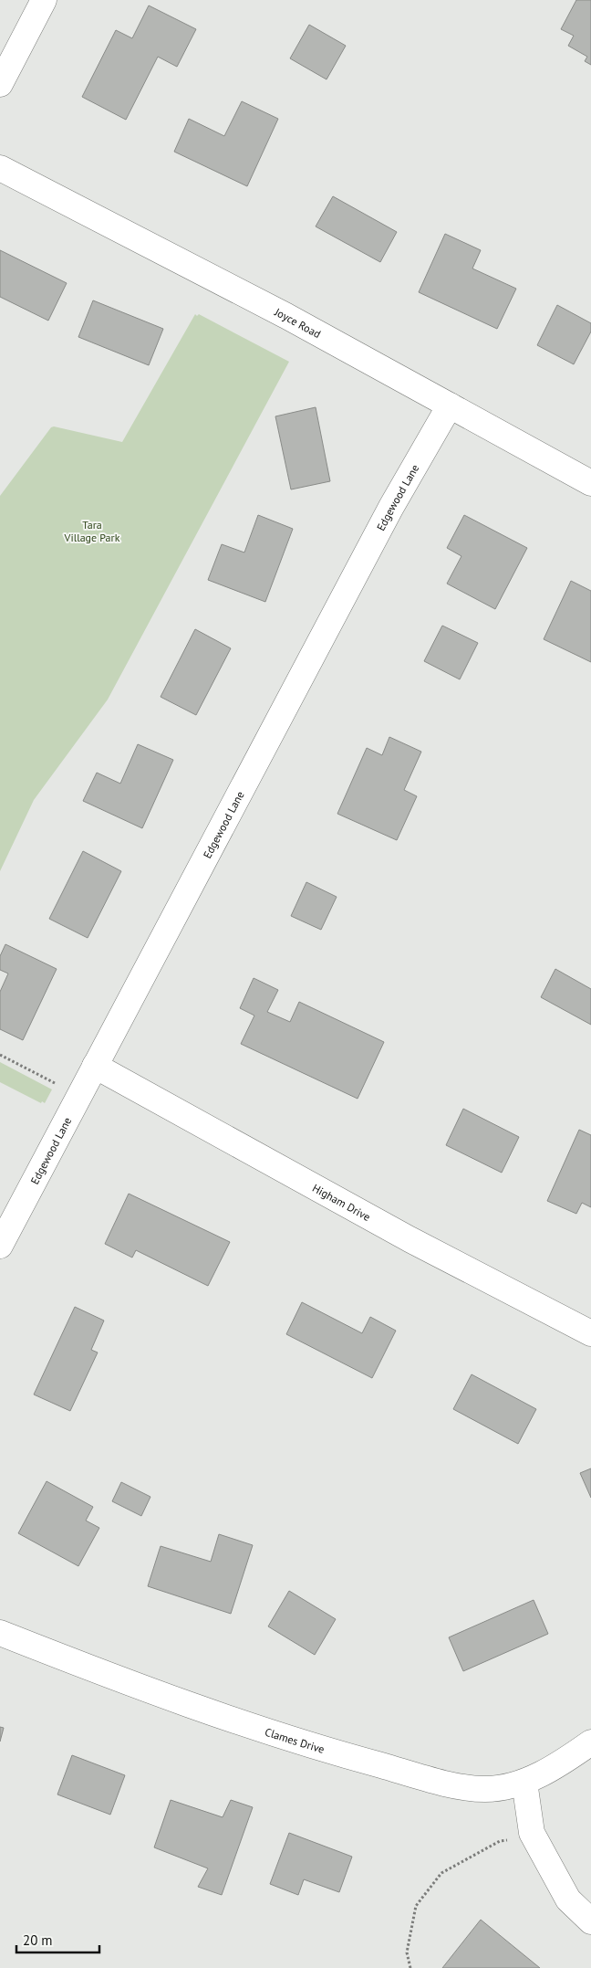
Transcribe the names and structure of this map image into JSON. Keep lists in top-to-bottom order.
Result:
{
  "streets": {
    "street": [
      "Joyce Road",
      "Edgewood Lane",
      "Higham Drive",
      "Clames Drive"
    ]
  },
  "crossings": [
    ["Joyce Road", "Edgewood Lane"],
    ["Edgewood Lane", "Higham Drive"]
  ],
  "parks": ["Tara Village Park"],
  "scale_bar": "20 m"
}
